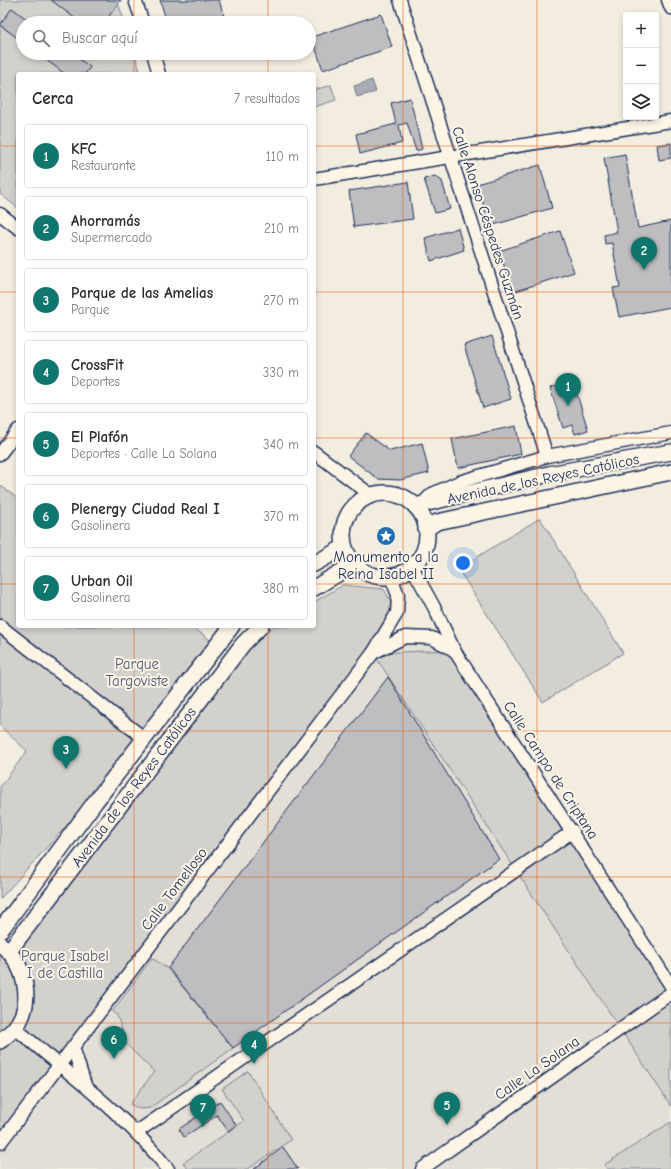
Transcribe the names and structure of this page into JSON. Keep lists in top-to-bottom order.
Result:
{
  "streets": {
    "main road": ["Avenida de los Reyes Católicos"],
    "street": [
      "Calle Alonso Céspedes Guzmán",
      "Calle Campo de Criptana",
      "Calle Tomelloso",
      "Calle La Solana"
    ]
  },
  "crossings": [
    ["Avenida de los Reyes Católicos", "Calle Campo de Criptana"],
    ["Avenida de los Reyes Católicos", "Calle Tomelloso"],
    ["Calle Campo de Criptana", "Calle Tomelloso"]
  ],
  "parks": ["Parque Targoviste", "Parque Isabel I de Castilla"],
  "places": {
    "place": ["Monumento a la Reina Isabel II"]
  },
  "page": {
    "map_buttons": ["+", "−"],
    "search": "Buscar aquí",
    "heading": ["Cerca", "7 resultados"],
    "list": [
      {
        "mark": "1",
        "name": "KFC",
        "note": "Restaurante",
        "value": "110 m"
      },
      {
        "mark": "2",
        "name": "Ahorramás",
        "note": "Supermercado",
        "value": "210 m"
      },
      {
        "mark": "3",
        "name": "Parque de las Amelias",
        "note": "Parque",
        "value": "270 m"
      },
      {
        "mark": "4",
        "name": "CrossFit",
        "note": "Deportes",
        "value": "330 m"
      },
      {
        "mark": "5",
        "name": "El Plafón",
        "note": "Deportes · Calle La Solana",
        "value": "340 m"
      },
      {
        "mark": "6",
        "name": "Plenergy Ciudad Real I",
        "note": "Gasolinera",
        "value": "370 m"
      },
      {
        "mark": "7",
        "name": "Urban Oil",
        "note": "Gasolinera",
        "value": "380 m"
      }
    ],
    "pins": [
      "2",
      "1",
      "3",
      "6",
      "4",
      "5",
      "7"
    ]
  }
}
